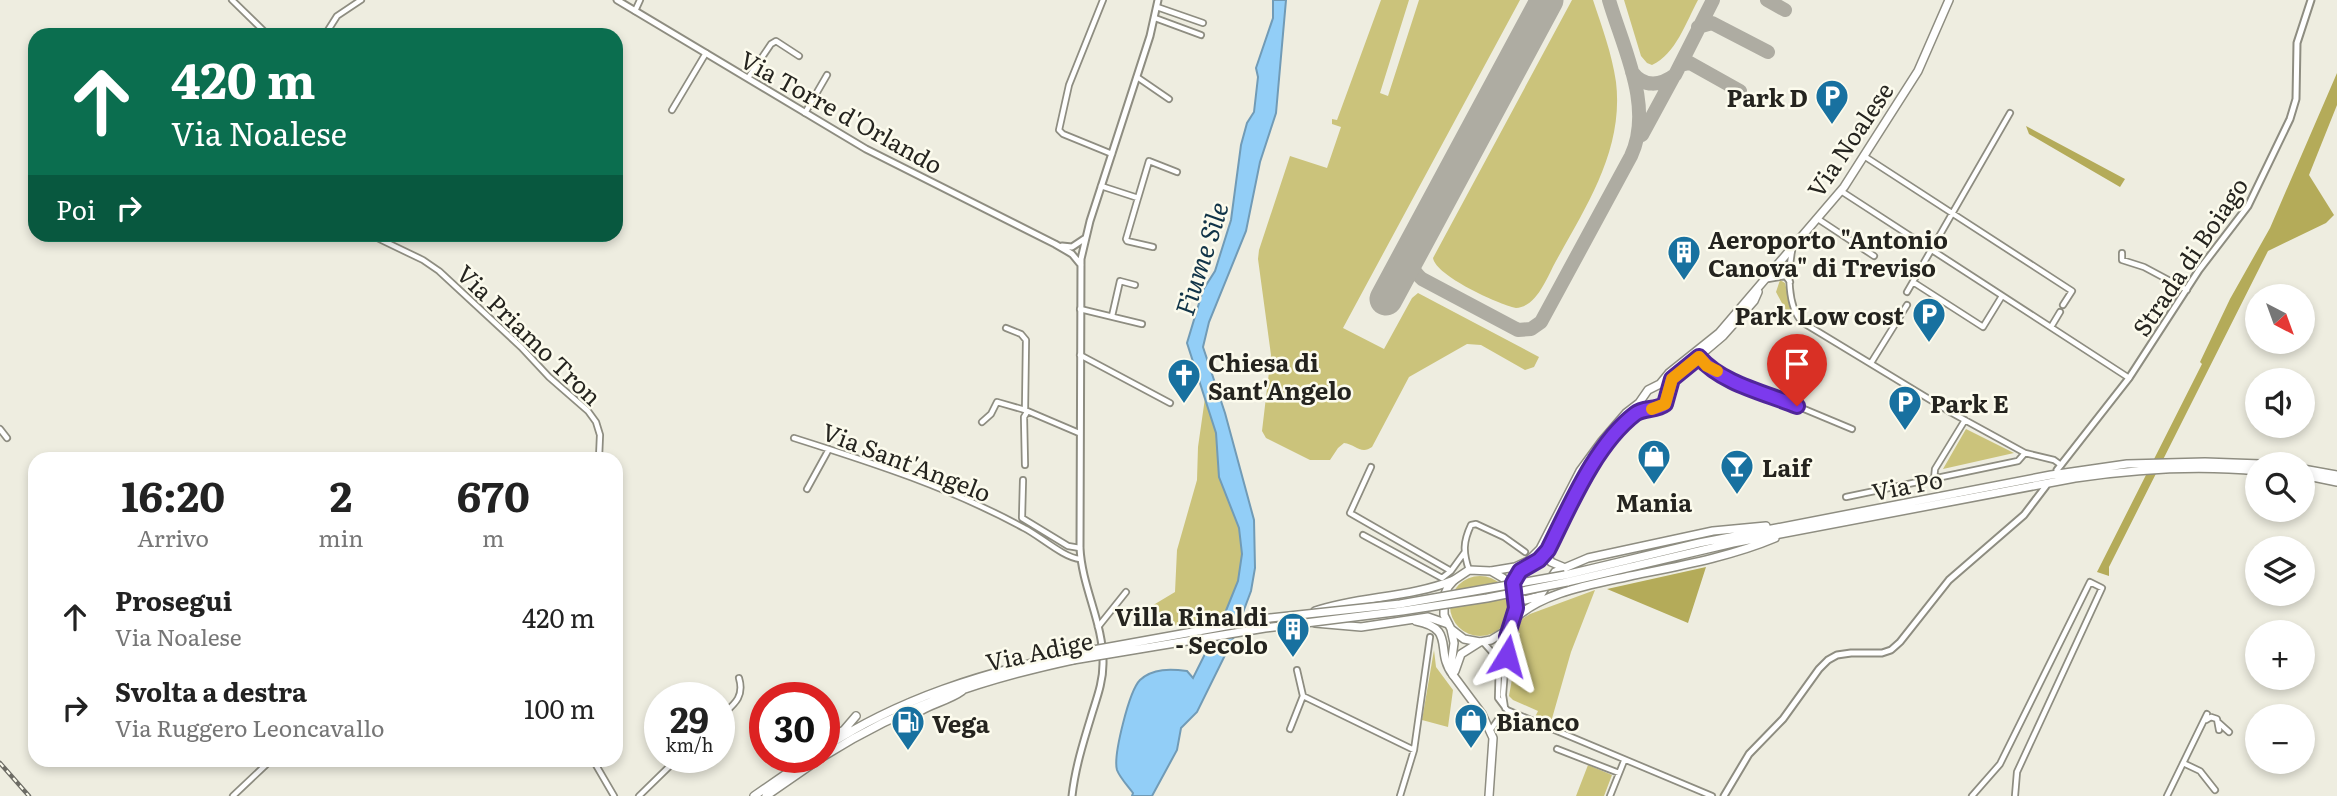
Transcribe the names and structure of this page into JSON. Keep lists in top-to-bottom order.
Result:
{
  "streets": {
    "main road": ["Via Noalese", "Via Po", "Via Adige"],
    "street": [
      "Via Torre d'Orlando",
      "Strada di Boiago",
      "Via Priamo Tron",
      "Via Sant'Angelo"
    ]
  },
  "crossings": [
    ["Via Po", "Via Adige"]
  ],
  "water": ["Fiume Sile"],
  "places": {
    "parking": ["Park D", "Park Low cost", "Park E"],
    "building": ["Aeroporto \"Antonio Canova\" di Treviso", "Villa Rinaldi - Secolo"],
    "church": ["Chiesa di Sant'Angelo"],
    "shop": ["Mania", "Bianco"],
    "bar": ["Laif"],
    "fuel station": ["Vega"]
  },
  "north": "bottom right",
  "page": {
    "turn": ["420 m", "Via Noalese"],
    "then": "Poi",
    "map_buttons": ["+", "−"],
    "eta": [
      "16:20",
      "Arrivo",
      "2",
      "min",
      "670",
      "m"
    ],
    "list": [
      {
        "name": "Prosegui",
        "note": "Via Noalese",
        "value": "420 m"
      },
      {
        "name": "Svolta a destra",
        "note": "Via Ruggero Leoncavallo",
        "value": "100 m"
      }
    ],
    "speed": "29 km/h",
    "limit": "30"
  }
}
